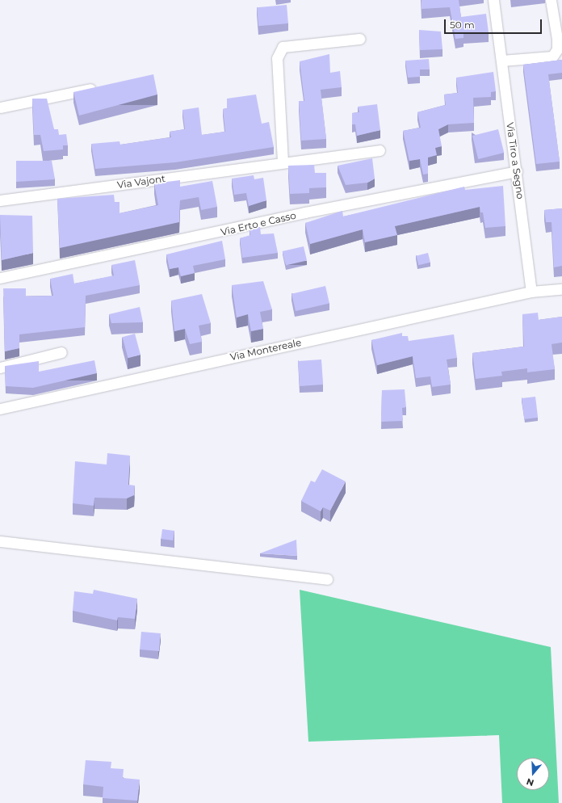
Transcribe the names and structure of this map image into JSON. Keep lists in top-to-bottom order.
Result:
{
  "streets": {
    "street": [
      "Via Tiro a Segno",
      "Via Vajont",
      "Via Erto e Casso",
      "Via Montereale"
    ]
  },
  "crossings": [
    ["Via Tiro a Segno", "Via Erto e Casso"],
    ["Via Tiro a Segno", "Via Montereale"]
  ],
  "scale_bar": "50 m",
  "north": "bottom"
}
